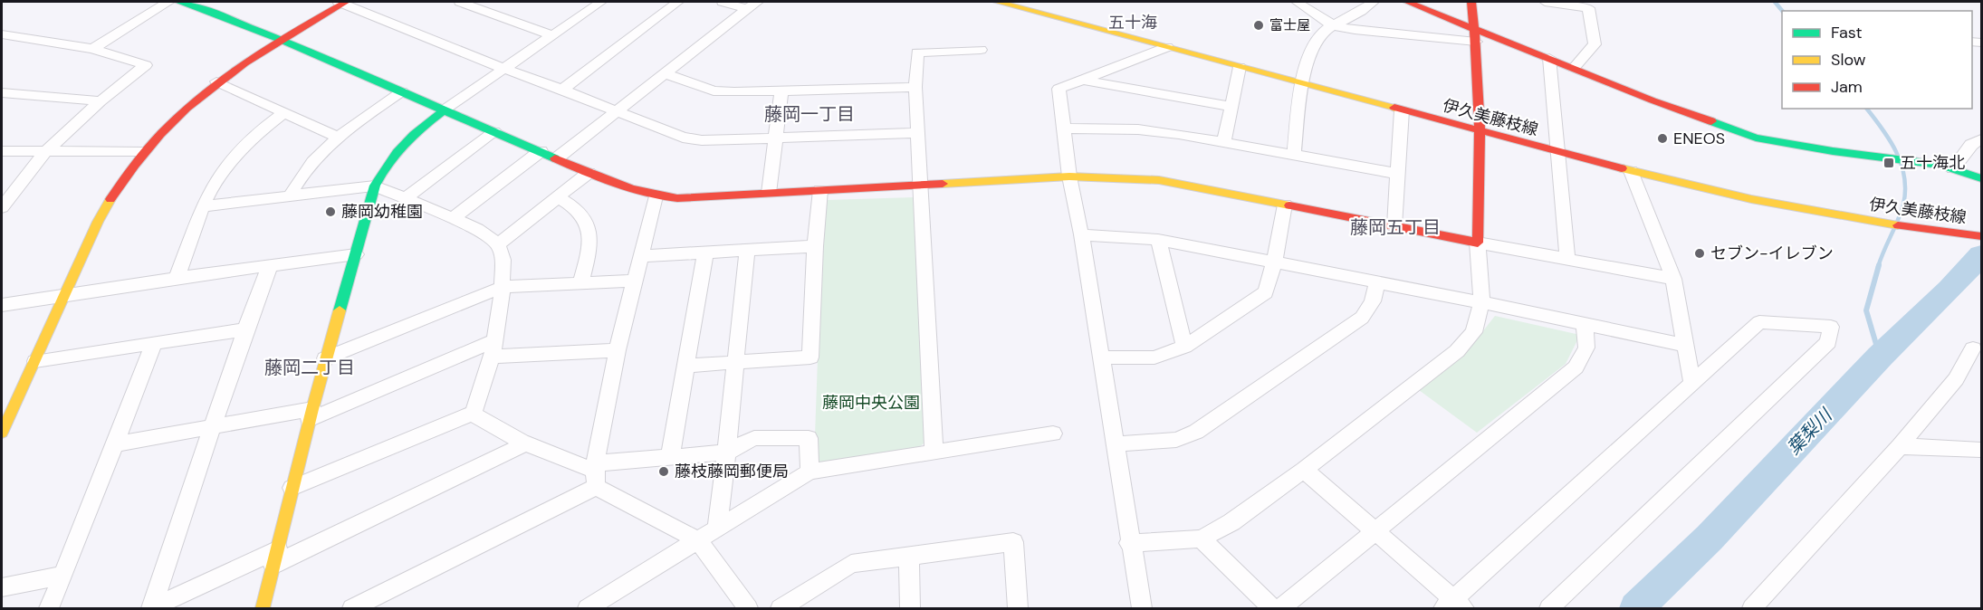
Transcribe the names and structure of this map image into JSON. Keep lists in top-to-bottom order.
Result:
{
  "streets": {
    "street": ["伊久美藤枝線"]
  },
  "districts": [
    "五十海",
    "藤岡一丁目",
    "藤岡五丁目",
    "藤岡二丁目"
  ],
  "water": ["葉梨川"],
  "parks": ["藤岡中央公園"],
  "places": {
    "other": [
      "富士屋",
      "ENEOS",
      "藤岡幼稚園",
      "セブン-イレブン",
      "藤枝藤岡郵便局"
    ],
    "transit": ["五十海北"]
  },
  "legend": ["Fast", "Slow", "Jam"]
}
